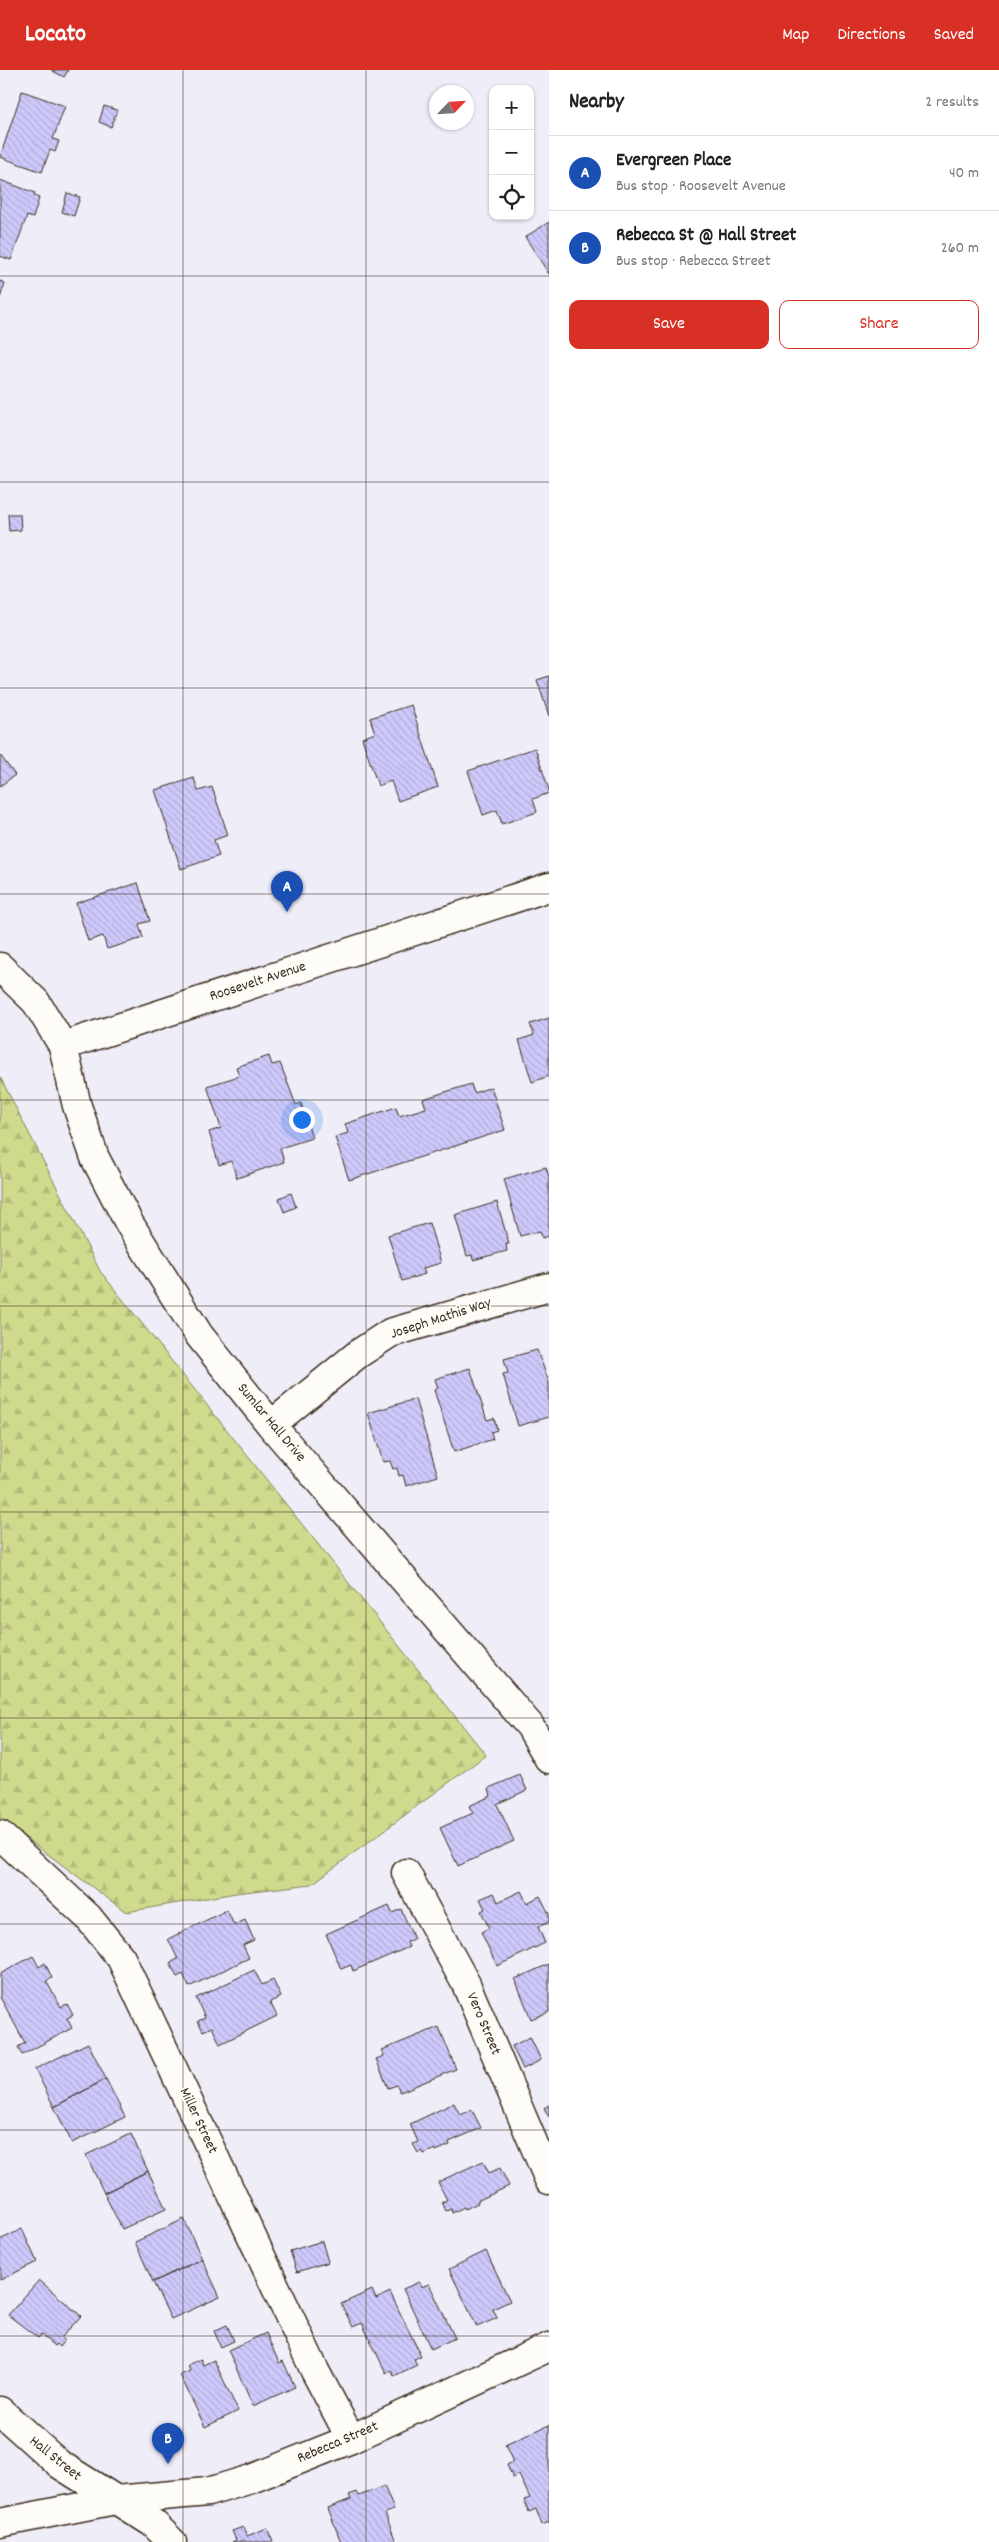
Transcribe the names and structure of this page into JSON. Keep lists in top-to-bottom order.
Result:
{
  "streets": {
    "street": [
      "Roosevelt Avenue",
      "Joseph Mathis Way",
      "Sumlar Hall Drive",
      "Vero Street",
      "Miller Street",
      "Rebecca Street",
      "Hall Street"
    ]
  },
  "crossings": [
    ["Roosevelt Avenue", "Sumlar Hall Drive"],
    ["Joseph Mathis Way", "Sumlar Hall Drive"],
    ["Miller Street", "Rebecca Street"],
    ["Rebecca Street", "Hall Street"]
  ],
  "north": "top right",
  "page": {
    "header": "Locato",
    "nav": ["Map", "Directions", "Saved"],
    "heading": ["Nearby", "2 results"],
    "map_buttons": ["+", "−"],
    "list": [
      {
        "mark": "A",
        "name": "Evergreen Place",
        "note": "Bus stop · Roosevelt Avenue",
        "value": "40 m"
      },
      {
        "mark": "B",
        "name": "Rebecca St @ Hall Street",
        "note": "Bus stop · Rebecca Street",
        "value": "260 m"
      }
    ],
    "buttons": ["Save", "Share"],
    "pins": ["A", "B"]
  }
}
